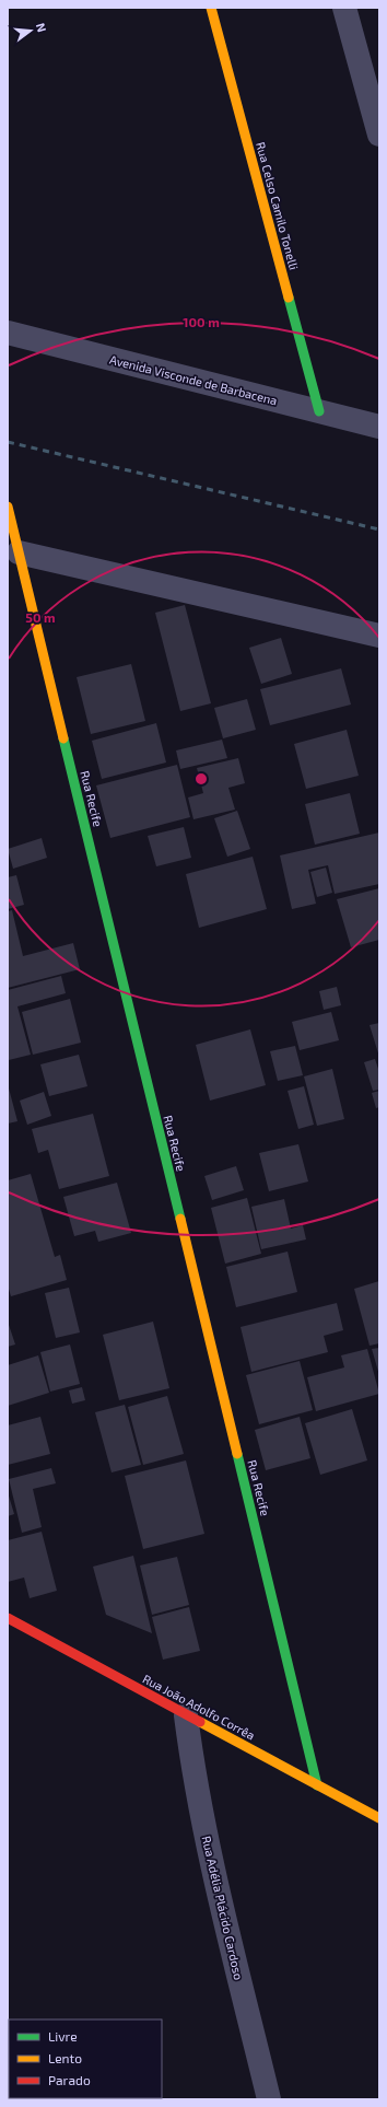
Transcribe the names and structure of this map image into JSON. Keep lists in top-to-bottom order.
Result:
{
  "streets": {
    "street": [
      "Rua Celso Camilo Tonelli",
      "Avenida Visconde de Barbacena",
      "Rua Recife",
      "Rua João Adolfo Corrêa",
      "Rua Adélia Plácido Cardoso"
    ]
  },
  "crossings": [
    ["Rua Celso Camilo Tonelli", "Avenida Visconde de Barbacena"],
    ["Rua Recife", "Rua João Adolfo Corrêa"],
    ["Rua João Adolfo Corrêa", "Rua Adélia Plácido Cardoso"]
  ],
  "legend": ["Livre", "Lento", "Parado"],
  "north": "right",
  "rings": ["100 m", "50 m"]
}
